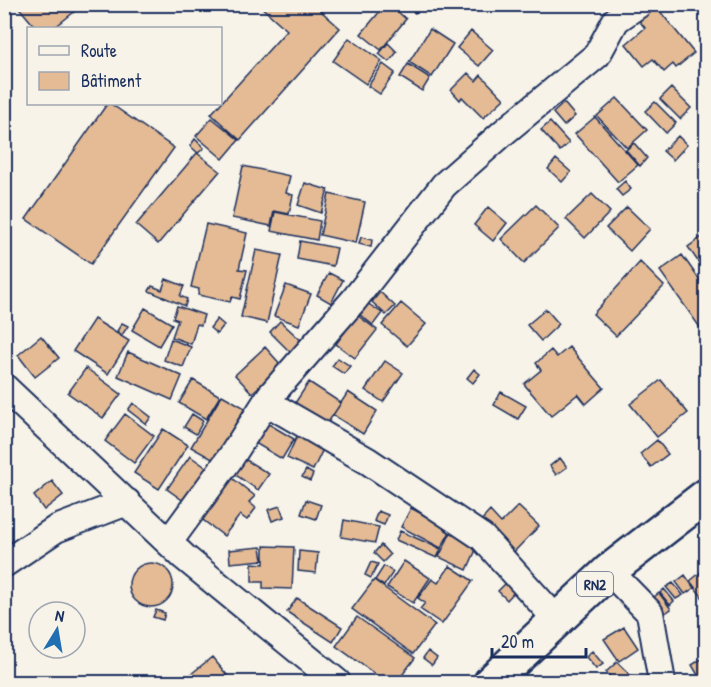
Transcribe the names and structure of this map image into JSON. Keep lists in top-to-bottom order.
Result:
{
  "streets": {
    "highway": ["RN2"]
  },
  "legend": ["Route", "Bâtiment"],
  "scale_bar": "20 m",
  "north": "top"
}
